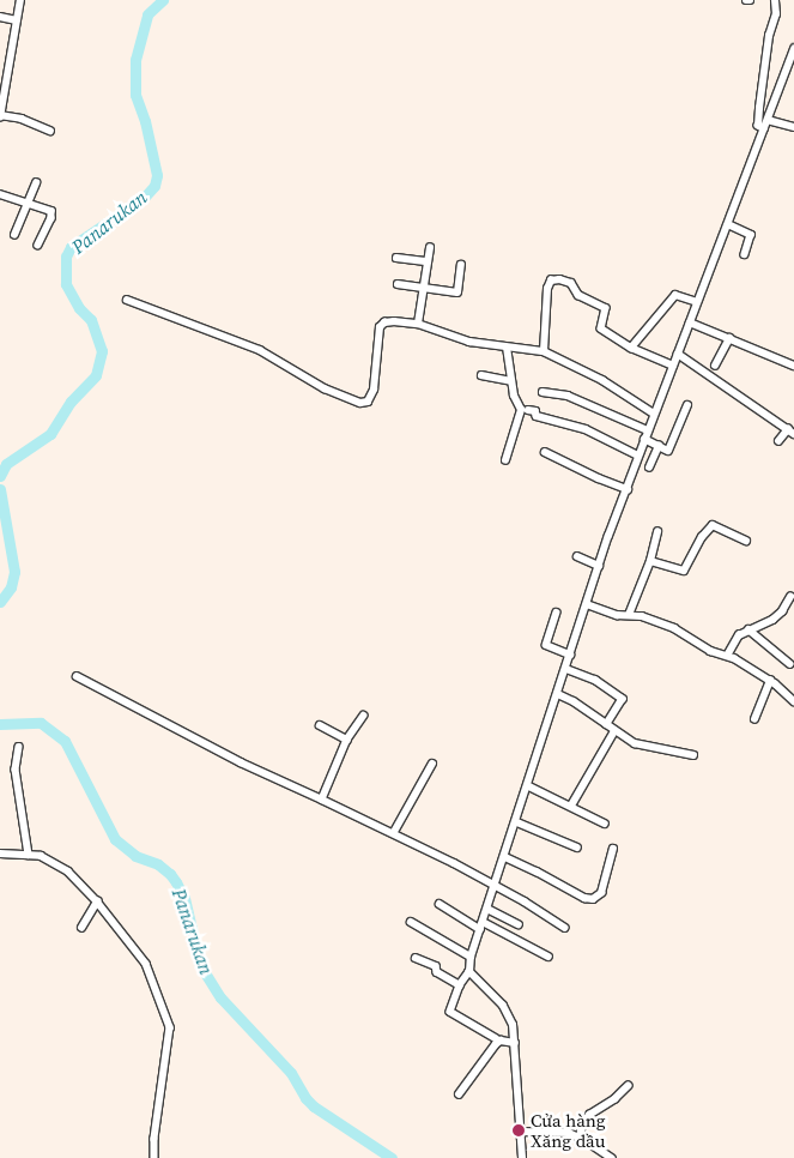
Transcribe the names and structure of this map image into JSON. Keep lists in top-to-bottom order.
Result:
{
  "water": ["Panarukan"],
  "places": ["Cửa hàng Xăng dầu"]
}
